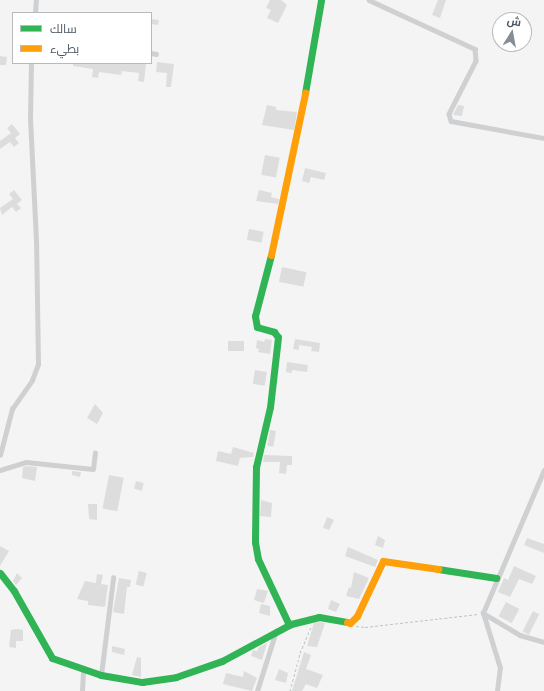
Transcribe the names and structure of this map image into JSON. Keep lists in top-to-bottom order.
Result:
{
  "legend": ["سالك", "بطيء"],
  "north": "top"
}
